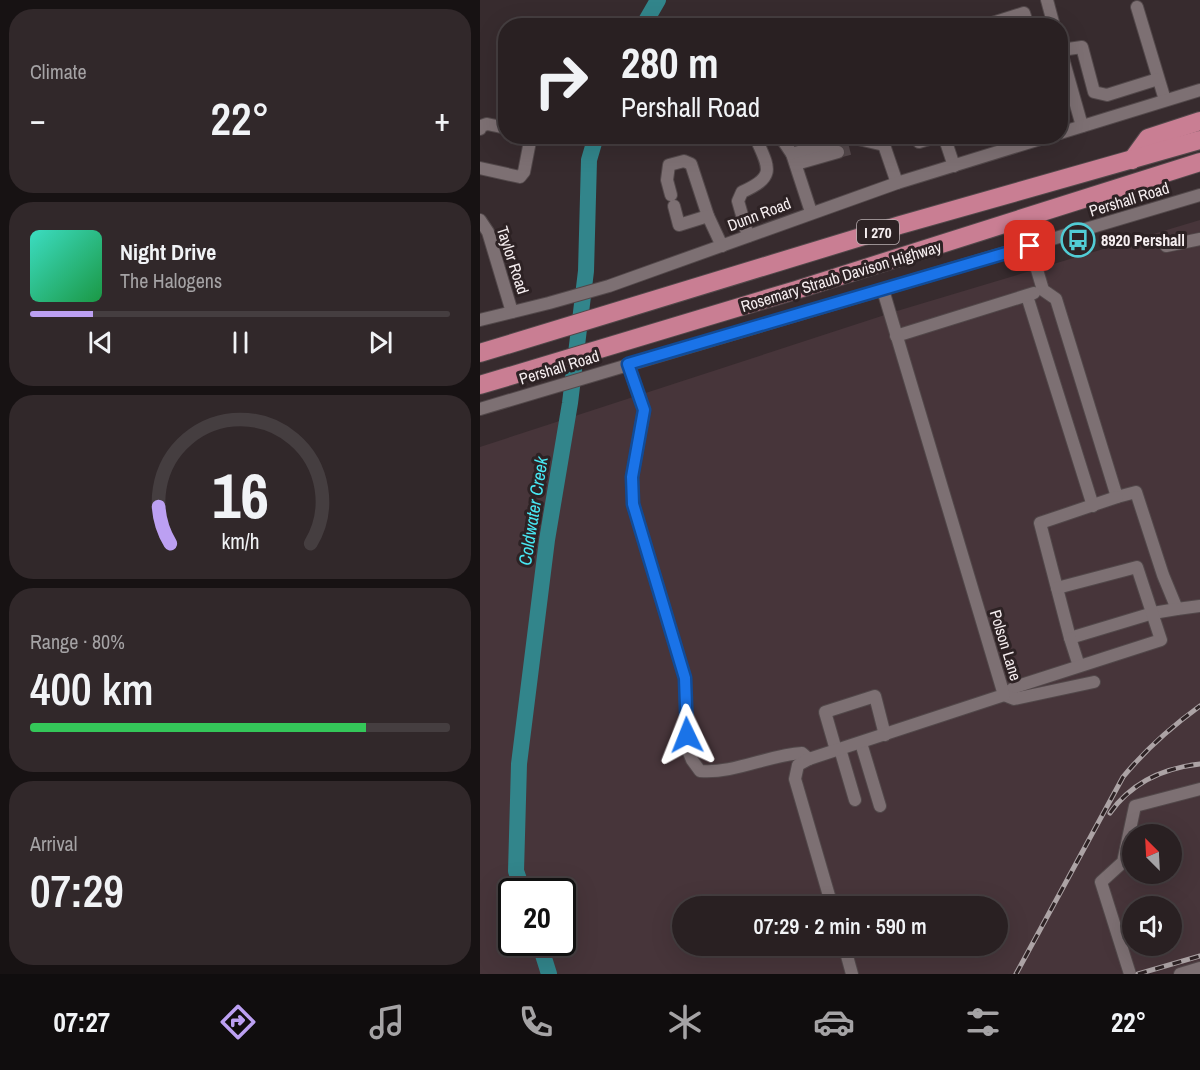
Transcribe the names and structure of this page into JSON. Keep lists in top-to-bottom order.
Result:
{
  "streets": {
    "highway": ["I 270", "Rosemary Straub Davison Highway"],
    "street": [
      "Pershall Road",
      "Dunn Road",
      "Taylor Road",
      "Polson Lane"
    ]
  },
  "crossings": [
    ["Pershall Road", "Polson Lane"],
    ["Dunn Road", "Taylor Road"]
  ],
  "water": ["Coldwater Creek"],
  "places": {
    "bus stop": ["8920 Pershall"]
  },
  "north": "top left",
  "page": {
    "tile": [
      "Climate",
      ["Range · 80%", "400 km"],
      ["Arrival", "07:29"]
    ],
    "turn": ["280 m", "Pershall Road"],
    "heat": ["−", "22°", "+"],
    "song": ["Night Drive", "The Halogens"],
    "limit": "20",
    "trip": "07:29 · 2 min · 590 m",
    "tabs": ["07:27", "22°"],
    "gauge": ["16", "km/h"]
  }
}
